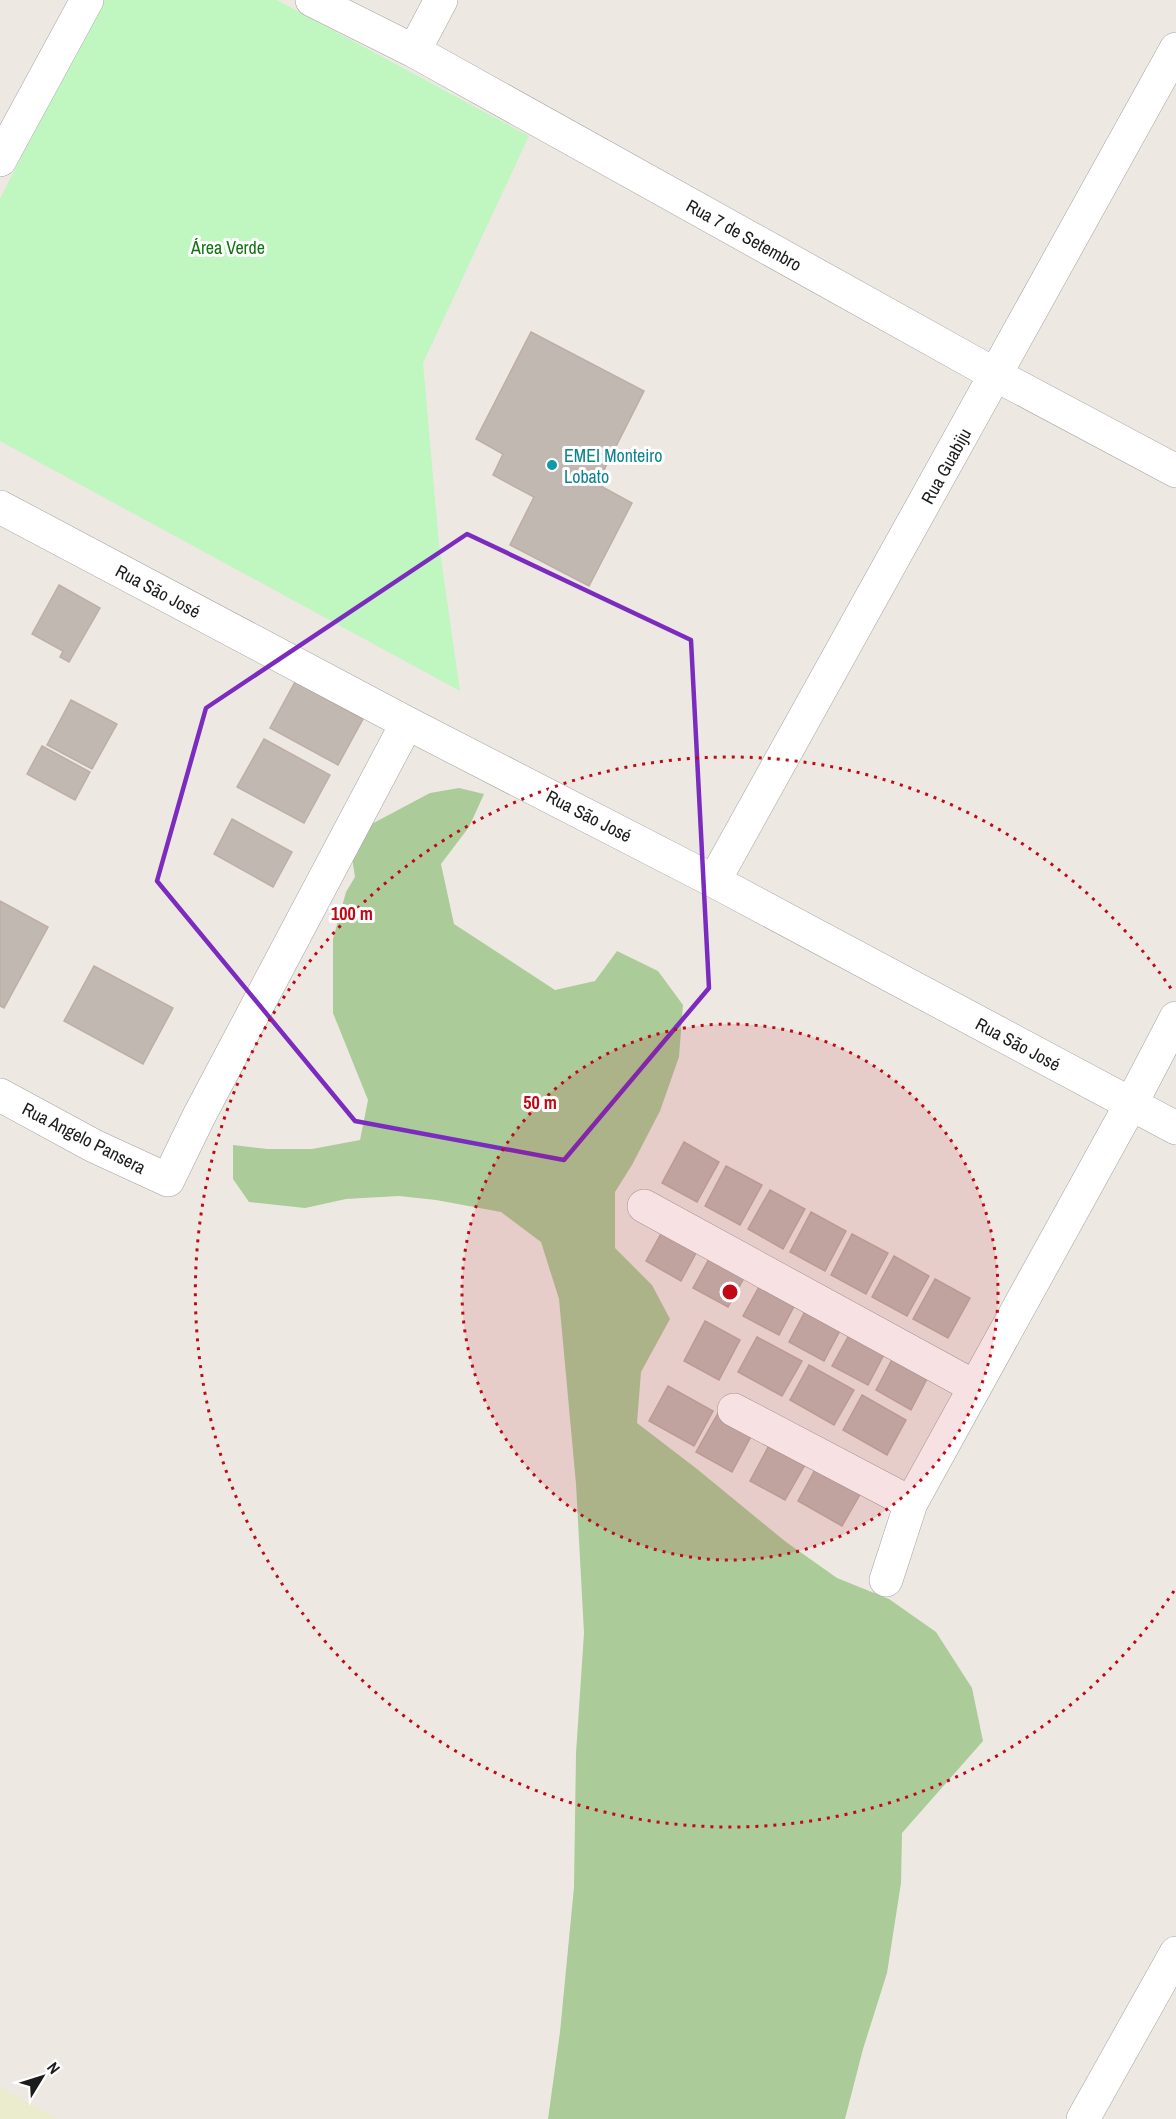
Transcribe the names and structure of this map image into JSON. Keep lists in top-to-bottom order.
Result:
{
  "streets": {
    "street": [
      "Rua 7 de Setembro",
      "Rua Guabiju",
      "Rua São José",
      "Rua Angelo Pansera"
    ]
  },
  "crossings": [
    ["Rua 7 de Setembro", "Rua Guabiju"],
    ["Rua Guabiju", "Rua São José"],
    ["Rua São José", "Rua Angelo Pansera"]
  ],
  "parks": ["Área Verde"],
  "places": ["EMEI Monteiro Lobato"],
  "north": "top right",
  "rings": ["100 m", "50 m"]
}
